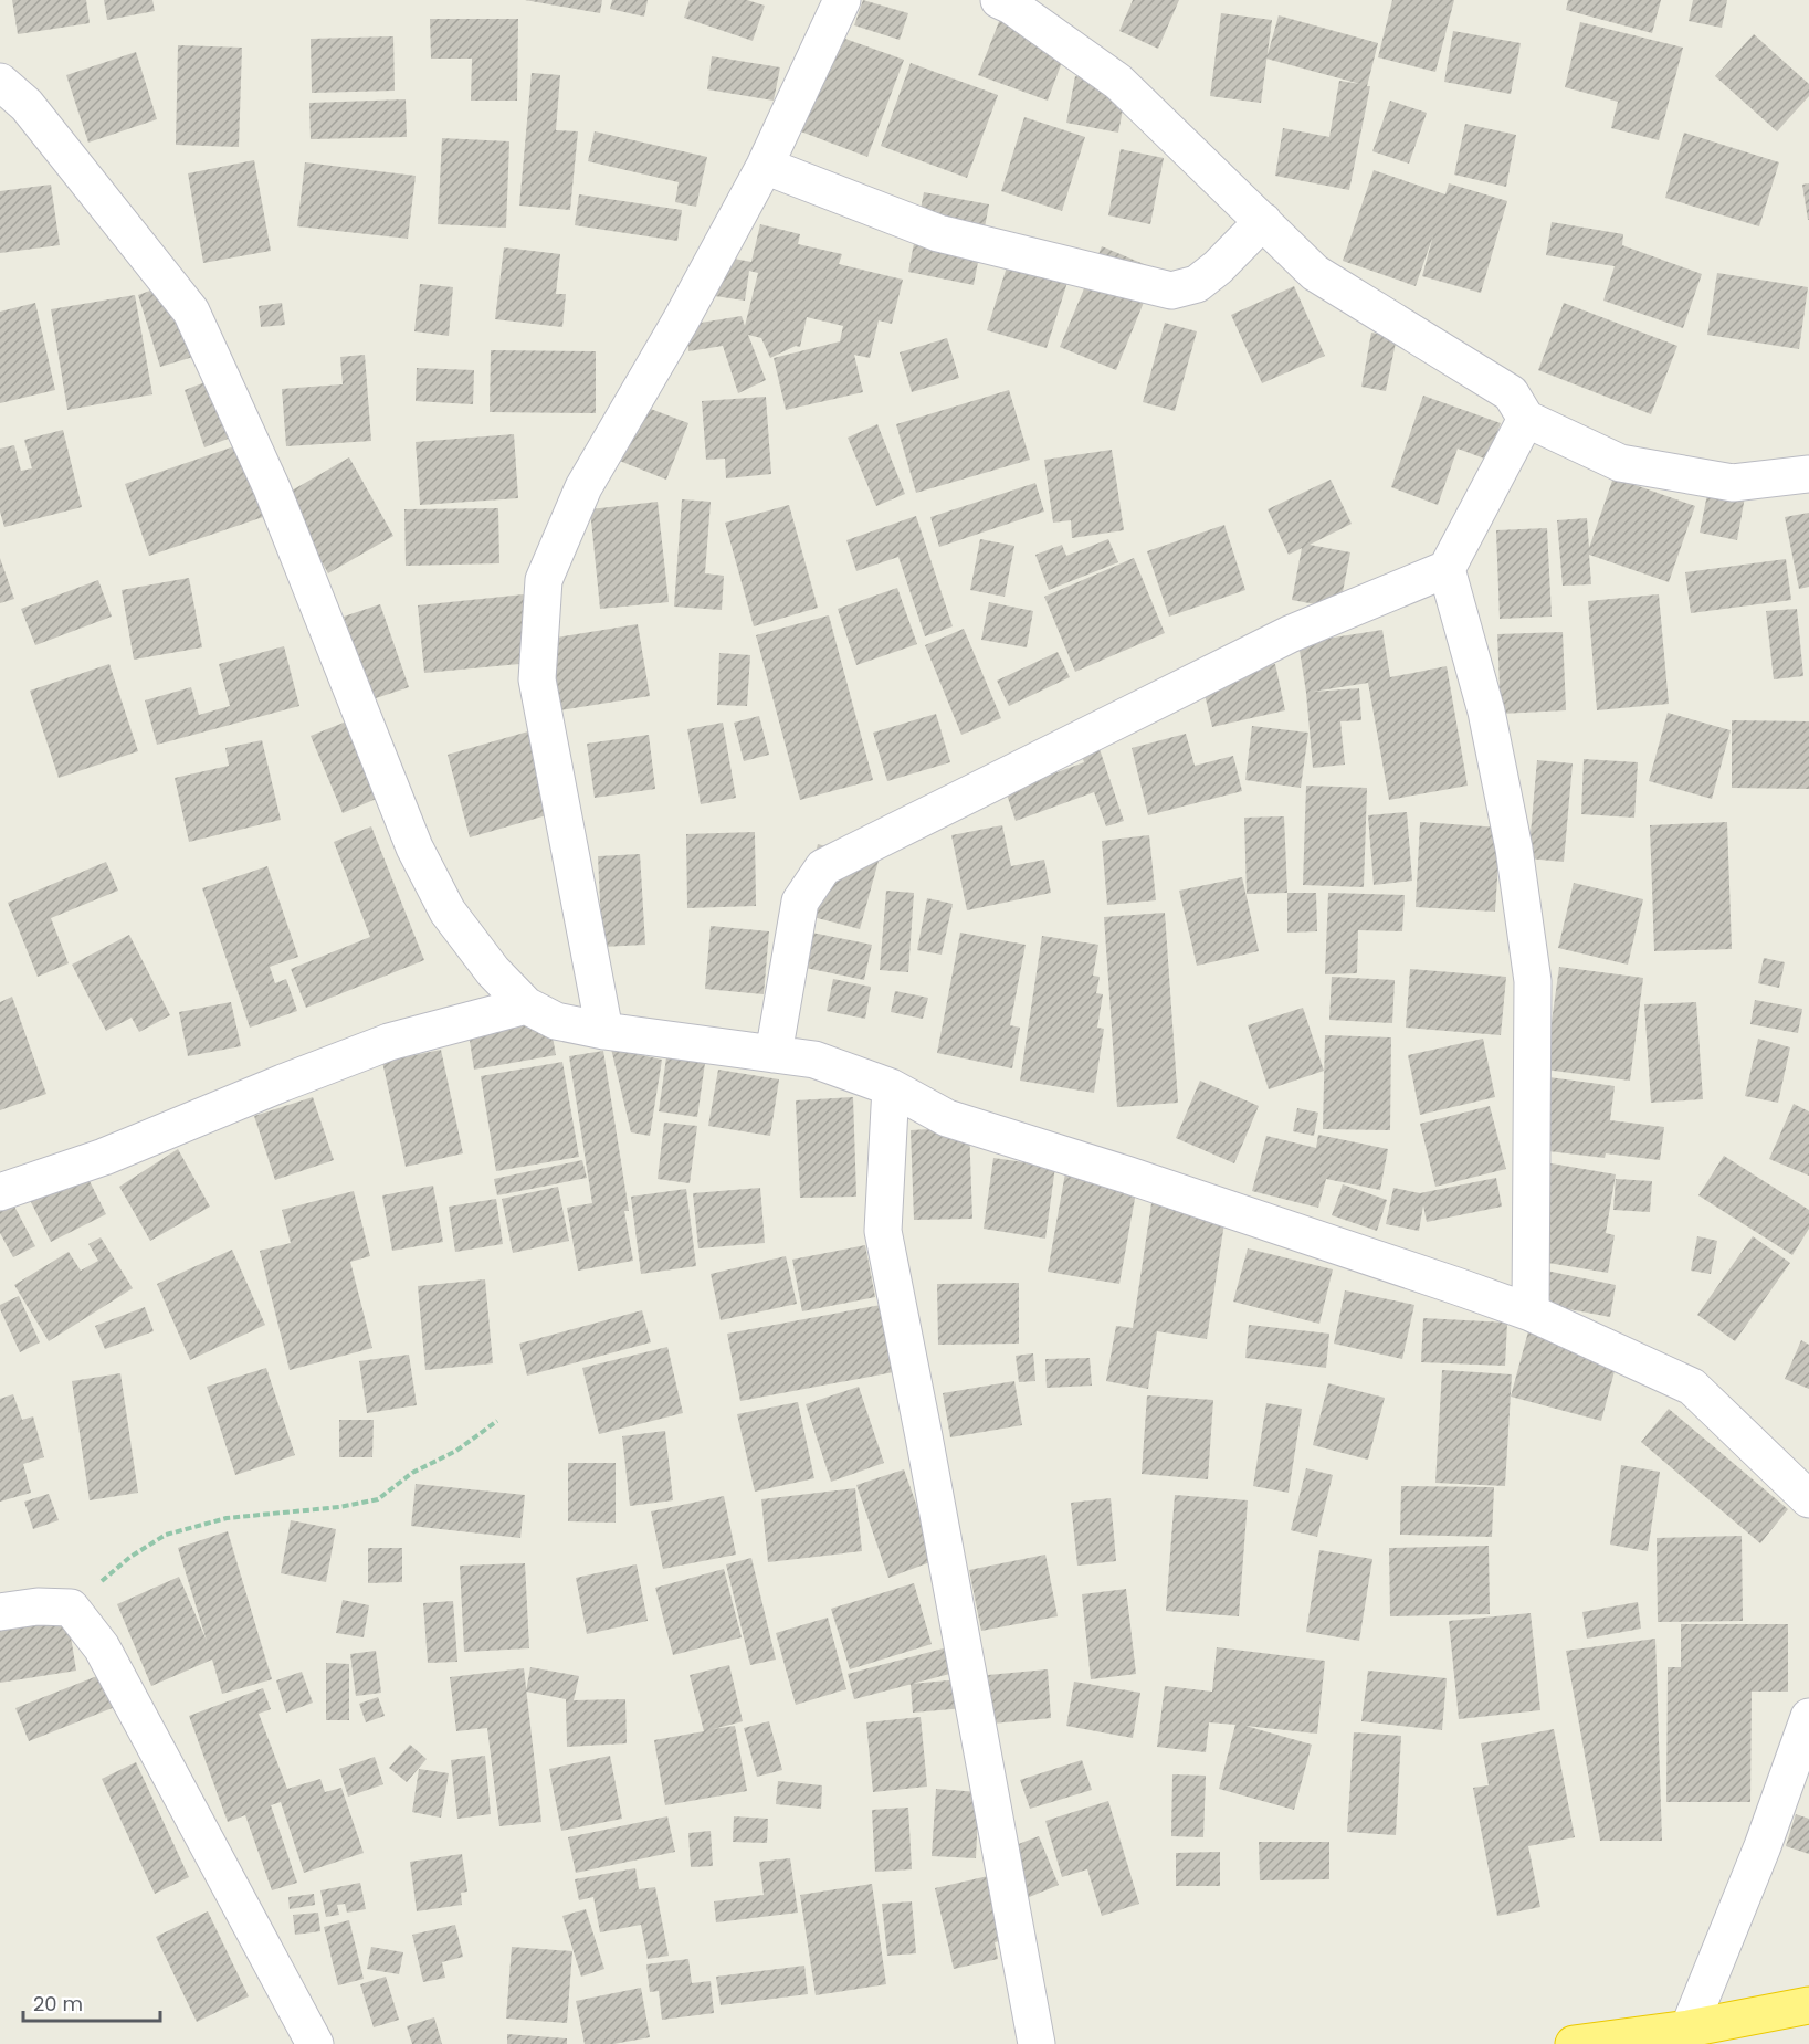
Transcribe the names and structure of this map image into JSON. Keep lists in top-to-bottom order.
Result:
{
  "scale_bar": "20 m"
}
